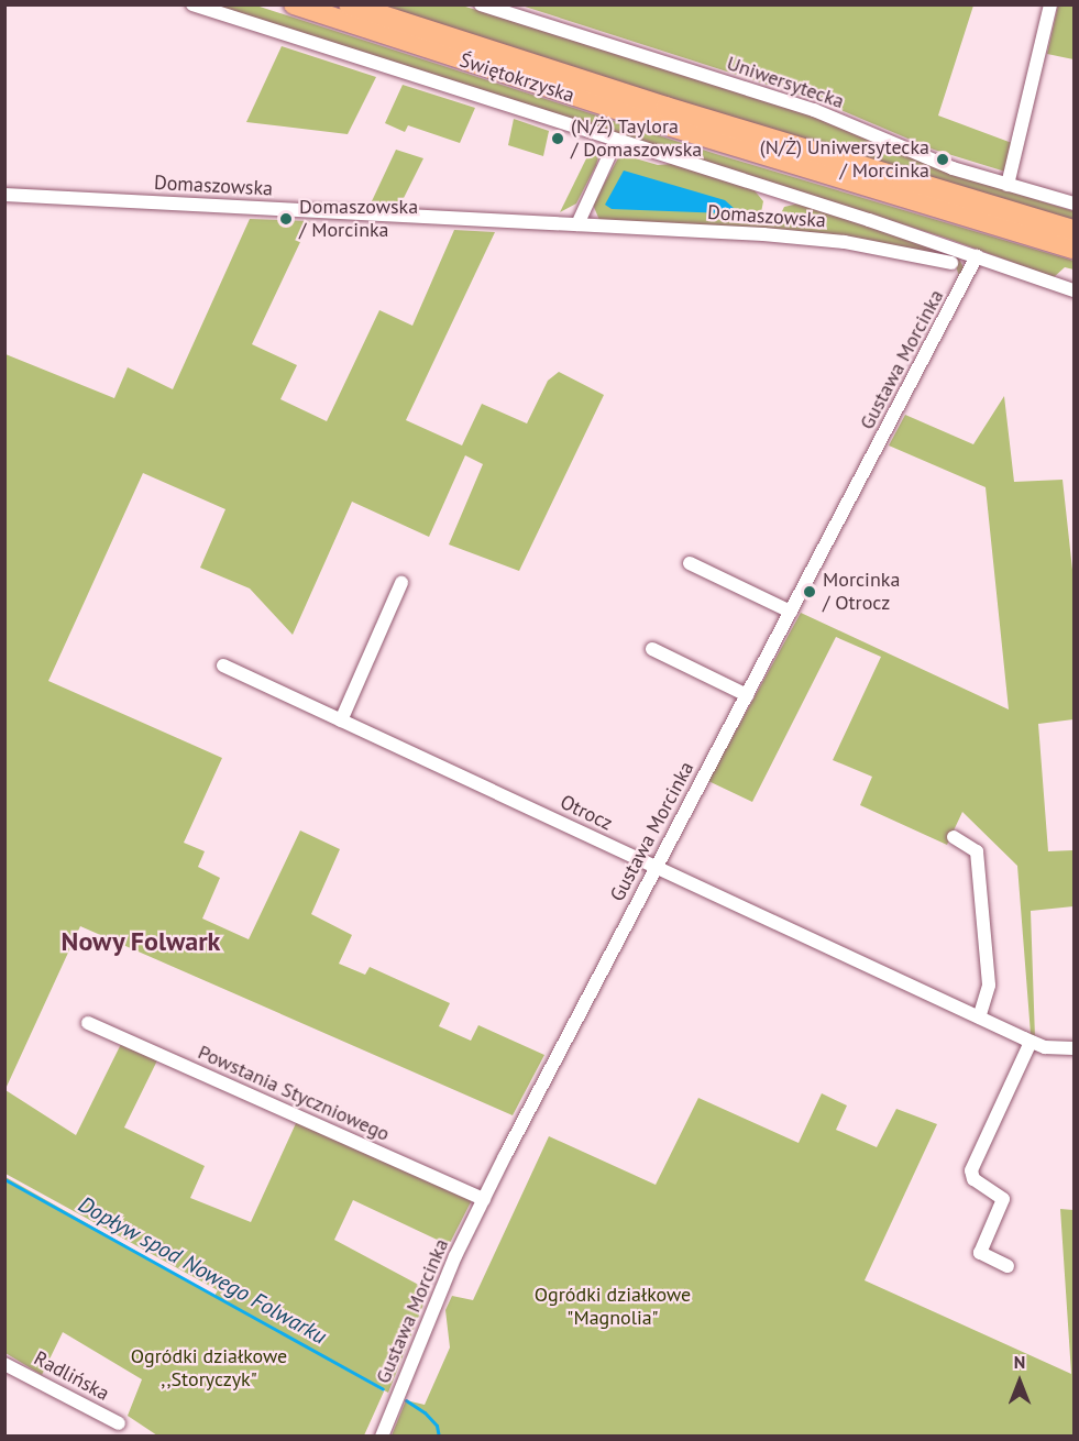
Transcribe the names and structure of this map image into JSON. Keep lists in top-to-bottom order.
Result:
{
  "streets": {
    "highway": ["Świętokrzyska"],
    "street": [
      "Uniwersytecka",
      "Domaszowska",
      "Gustawa Morcinka",
      "Otrocz",
      "Powstania Styczniowego",
      "Radlińska"
    ]
  },
  "crossings": [
    ["Gustawa Morcinka", "Otrocz"],
    ["Gustawa Morcinka", "Powstania Styczniowego"]
  ],
  "districts": ["Nowy Folwark"],
  "water": ["Dopływ spod Nowego Folwarku"],
  "parks": ["Ogródki działkowe \"Magnolia\"", "Ogródki działkowe ,,Storyczyk\""],
  "places": [
    "(N/Ż) Taylora / Domaszowska",
    "(N/Ż) Uniwersytecka / Morcinka",
    "Domaszowska / Morcinka",
    "Morcinka / Otrocz"
  ],
  "north": "top"
}
